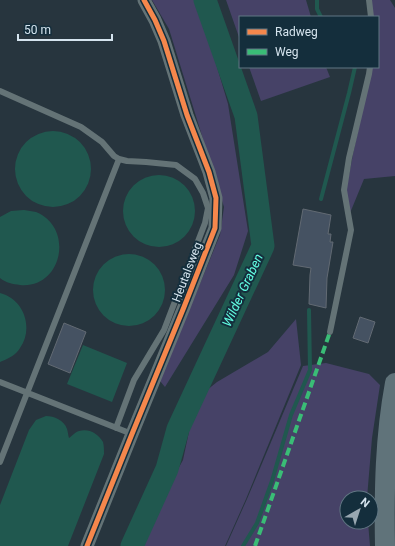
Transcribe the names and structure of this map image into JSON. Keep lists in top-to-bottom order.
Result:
{
  "streets": {
    "street": ["Heutalsweg"]
  },
  "water": ["Wilder Graben"],
  "legend": ["Radweg", "Weg"],
  "scale_bar": "50 m",
  "north": "top right"
}
